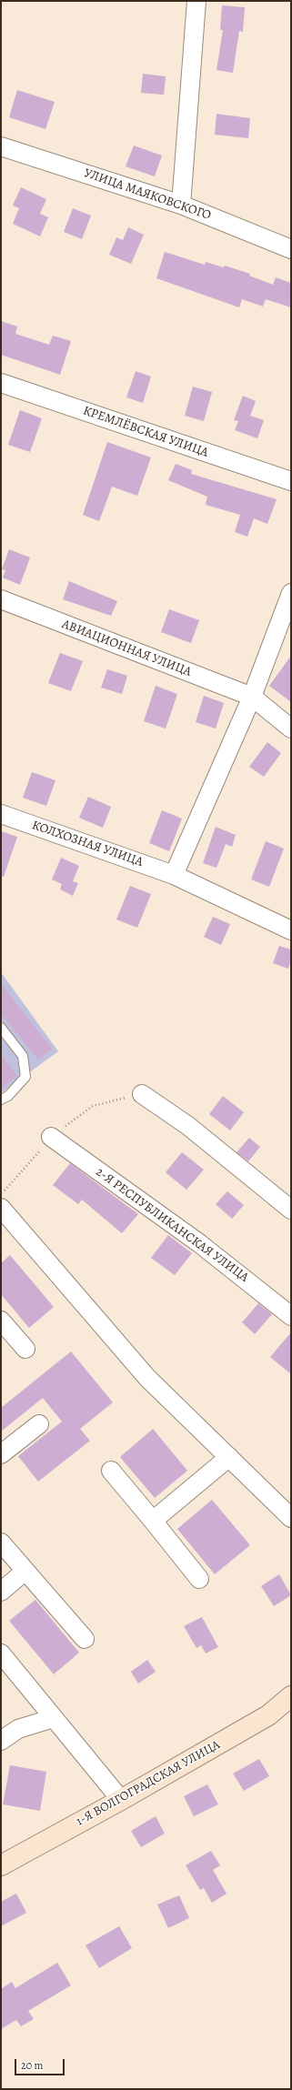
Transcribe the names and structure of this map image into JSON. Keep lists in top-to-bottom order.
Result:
{
  "streets": {
    "street": [
      "УЛИЦА МАЯКОВСКОГО",
      "КРЕМЛЁВСКАЯ УЛИЦА",
      "АВИАЦИОННАЯ УЛИЦА",
      "КОЛХОЗНАЯ УЛИЦА",
      "2-Я РЕСПУБЛИКАНСКАЯ УЛИЦА",
      "1-Я ВОЛГОГРАДСКАЯ УЛИЦА"
    ]
  },
  "scale_bar": "20 m"
}
